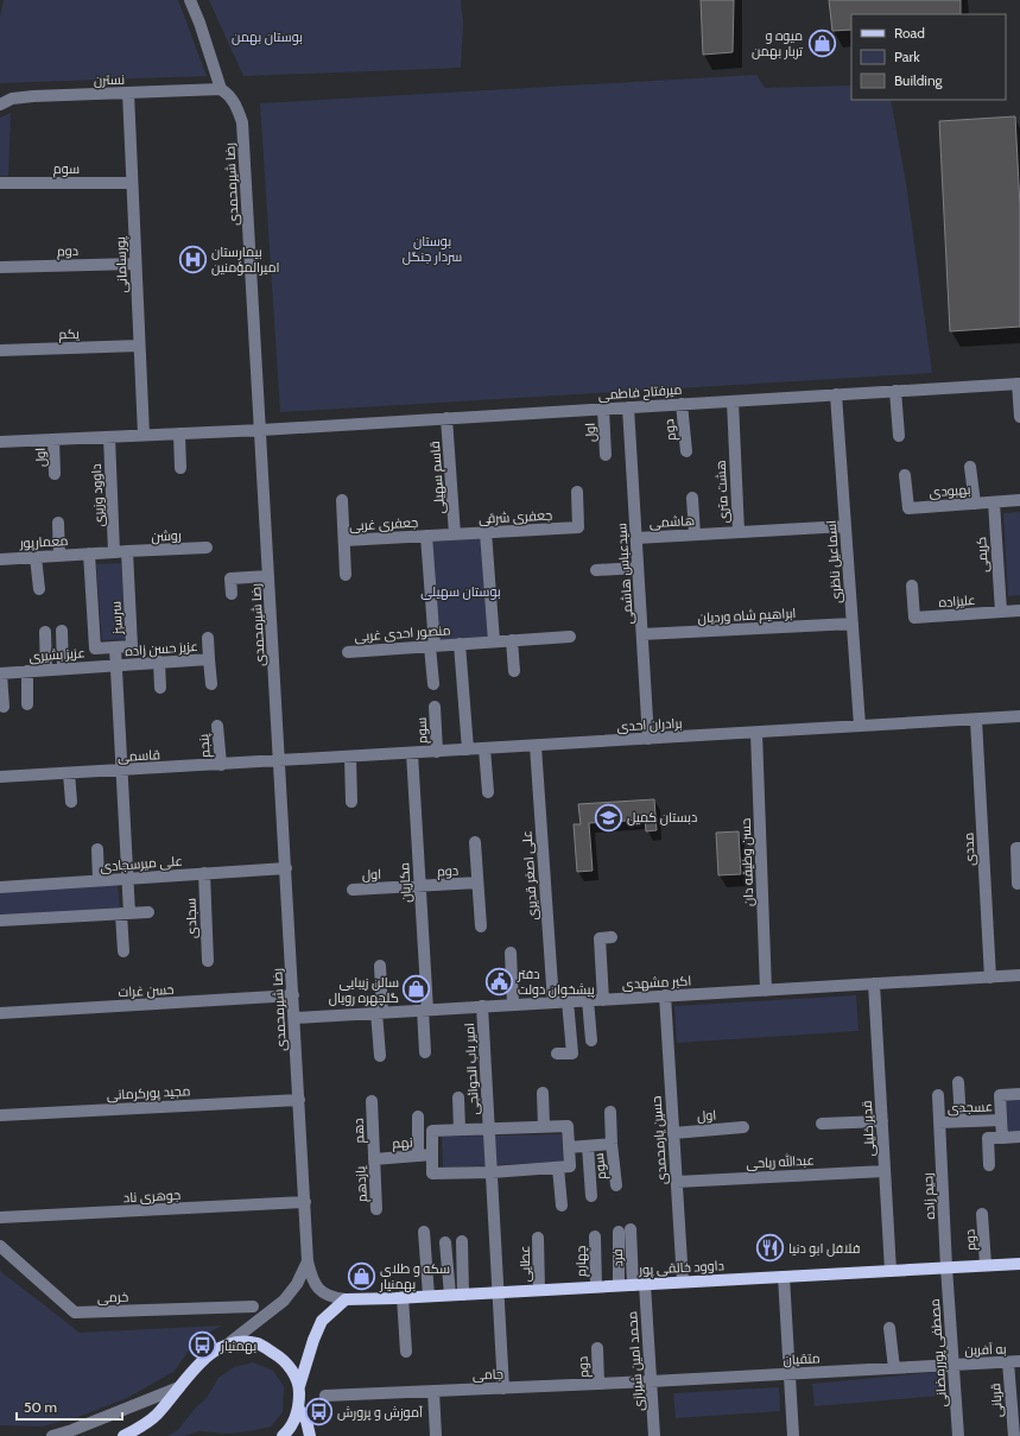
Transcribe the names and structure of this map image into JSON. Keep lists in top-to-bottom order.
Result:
{
  "streets": {
    "main road": ["داوود خالقی پور"],
    "street": [
      "نسترن",
      "سوم",
      "رضا شیرمحمدی",
      "دوم",
      "پورسامانی",
      "یکم",
      "میرفتاح فاطمی",
      "اول",
      "قاسم سهیلی",
      "بهبودی",
      "هشت متری",
      "داوود وزیری",
      "جعفری شرقی",
      "هاشمی",
      "جعفری غربی",
      "روشن",
      "معمارپور",
      "کریمی",
      "اسماعیل ناظری",
      "سیدعباس هاشمی",
      "علیزاده",
      "ابراهیم شاه وردیان",
      "سرسبز",
      "منصور احدی غربی",
      "عزیز حسن زاده",
      "عزیز بشیری",
      "برادران احدی",
      "پنجم",
      "قاسمی",
      "مددی",
      "حسن وظیفه دان",
      "علی میرسجادی",
      "علی اصغر قدیری",
      "مکاریان",
      "سجادی",
      "اکبر مشهدی",
      "حسن غرات",
      "امیر باب الحوائجی",
      "مجید پورکرمانی",
      "عسجدی",
      "قدیر خلیلی",
      "دهم",
      "حسین یارمحمدی",
      "نهم",
      "عبدالله ریاحی",
      "یازدهم",
      "جوهری ناد",
      "رحیم زاده",
      "فرد",
      "چهارم",
      "عطایی",
      "خرمی",
      "به آفرین",
      "مصطفی پوررمضانی",
      "متقیان",
      "محمد امین شیرازی",
      "جامی",
      "قربانی"
    ]
  },
  "crossings": [
    ["نسترن", "رضا شیرمحمدی"],
    ["نسترن", "پورسامانی"],
    ["سوم", "پورسامانی"],
    ["سوم", "برادران احدی"],
    ["رضا شیرمحمدی", "میرفتاح فاطمی"],
    ["رضا شیرمحمدی", "برادران احدی"],
    ["رضا شیرمحمدی", "قاسمی"],
    ["رضا شیرمحمدی", "علی میرسجادی"],
    ["رضا شیرمحمدی", "اکبر مشهدی"],
    ["رضا شیرمحمدی", "حسن غرات"],
    ["رضا شیرمحمدی", "مجید پورکرمانی"],
    ["رضا شیرمحمدی", "جوهری ناد"],
    ["دوم", "پورسامانی"],
    ["دوم", "میرفتاح فاطمی"],
    ["دوم", "اول"],
    ["دوم", "مکاریان"],
    ["دوم", "داوود خالقی پور"],
    ["دوم", "جامی"],
    ["پورسامانی", "یکم"],
    ["میرفتاح فاطمی", "اول"],
    ["میرفتاح فاطمی", "قاسم سهیلی"],
    ["میرفتاح فاطمی", "هشت متری"],
    ["میرفتاح فاطمی", "اسماعیل ناظری"],
    ["میرفتاح فاطمی", "سیدعباس هاشمی"],
    ["اول", "مکاریان"],
    ["اول", "حسین یارمحمدی"],
    ["قاسم سهیلی", "جعفری شرقی"],
    ["قاسم سهیلی", "جعفری غربی"],
    ["بهبودی", "کریمی"],
    ["هشت متری", "هاشمی"],
    ["هشت متری", "اسماعیل ناظری"],
    ["داوود وزیری", "روشن"],
    ["داوود وزیری", "سرسبز"],
    ["جعفری شرقی", "جعفری غربی"],
    ["هاشمی", "سیدعباس هاشمی"],
    ["روشن", "سرسبز"],
    ["معمارپور", "سرسبز"],
    ["کریمی", "علیزاده"],
    ["اسماعیل ناظری", "ابراهیم شاه وردیان"],
    ["اسماعیل ناظری", "برادران احدی"],
    ["سیدعباس هاشمی", "ابراهیم شاه وردیان"],
    ["سیدعباس هاشمی", "برادران احدی"],
    ["عزیز حسن زاده", "عزیز بشیری"],
    ["برادران احدی", "قاسمی"],
    ["برادران احدی", "مددی"],
    ["برادران احدی", "حسن وظیفه دان"],
    ["برادران احدی", "علی اصغر قدیری"],
    ["برادران احدی", "مکاریان"],
    ["پنجم", "قاسمی"],
    ["مددی", "اکبر مشهدی"],
    ["حسن وظیفه دان", "اکبر مشهدی"],
    ["علی میرسجادی", "سجادی"],
    ["علی اصغر قدیری", "اکبر مشهدی"],
    ["مکاریان", "اکبر مشهدی"],
    ["اکبر مشهدی", "امیر باب الحوائجی"],
    ["اکبر مشهدی", "قدیر خلیلی"],
    ["اکبر مشهدی", "حسین یارمحمدی"],
    ["عسجدی", "رحیم زاده"],
    ["قدیر خلیلی", "عبدالله ریاحی"],
    ["قدیر خلیلی", "داوود خالقی پور"],
    ["دهم", "نهم"],
    ["دهم", "یازدهم"],
    ["حسین یارمحمدی", "عبدالله ریاحی"],
    ["حسین یارمحمدی", "داوود خالقی پور"],
    ["نهم", "یازدهم"],
    ["رحیم زاده", "داوود خالقی پور"],
    ["رحیم زاده", "مصطفی پوررمضانی"],
    ["فرد", "داوود خالقی پور"],
    ["چهارم", "داوود خالقی پور"],
    ["عطایی", "داوود خالقی پور"],
    ["داوود خالقی پور", "مصطفی پوررمضانی"],
    ["داوود خالقی پور", "محمد امین شیرازی"],
    ["به آفرین", "مصطفی پوررمضانی"],
    ["به آفرین", "متقیان"],
    ["به آفرین", "قربانی"],
    ["مصطفی پوررمضانی", "متقیان"],
    ["متقیان", "محمد امین شیرازی"],
    ["متقیان", "جامی"],
    ["محمد امین شیرازی", "جامی"]
  ],
  "parks": ["بوستان بهمن", "بوستان سردار جنگل", "بوستان سهیلی"],
  "places": {
    "shop": ["میوه و تربار بهمن", "سالن زیبایی گلچهره رویال", "سکه و طلای بهمنیار"],
    "hospital": ["بیمارستان امیرالمؤمنین"],
    "school or university": ["دبستان کمیل"],
    "public building": ["دفتر پیشخوان دولت"],
    "restaurant": ["فلافل ابو دنیا"],
    "bus stop": ["بهمنیار", "آموزش و پرورش"]
  },
  "legend": ["Road", "Park", "Building"],
  "scale_bar": "50 m"
}
